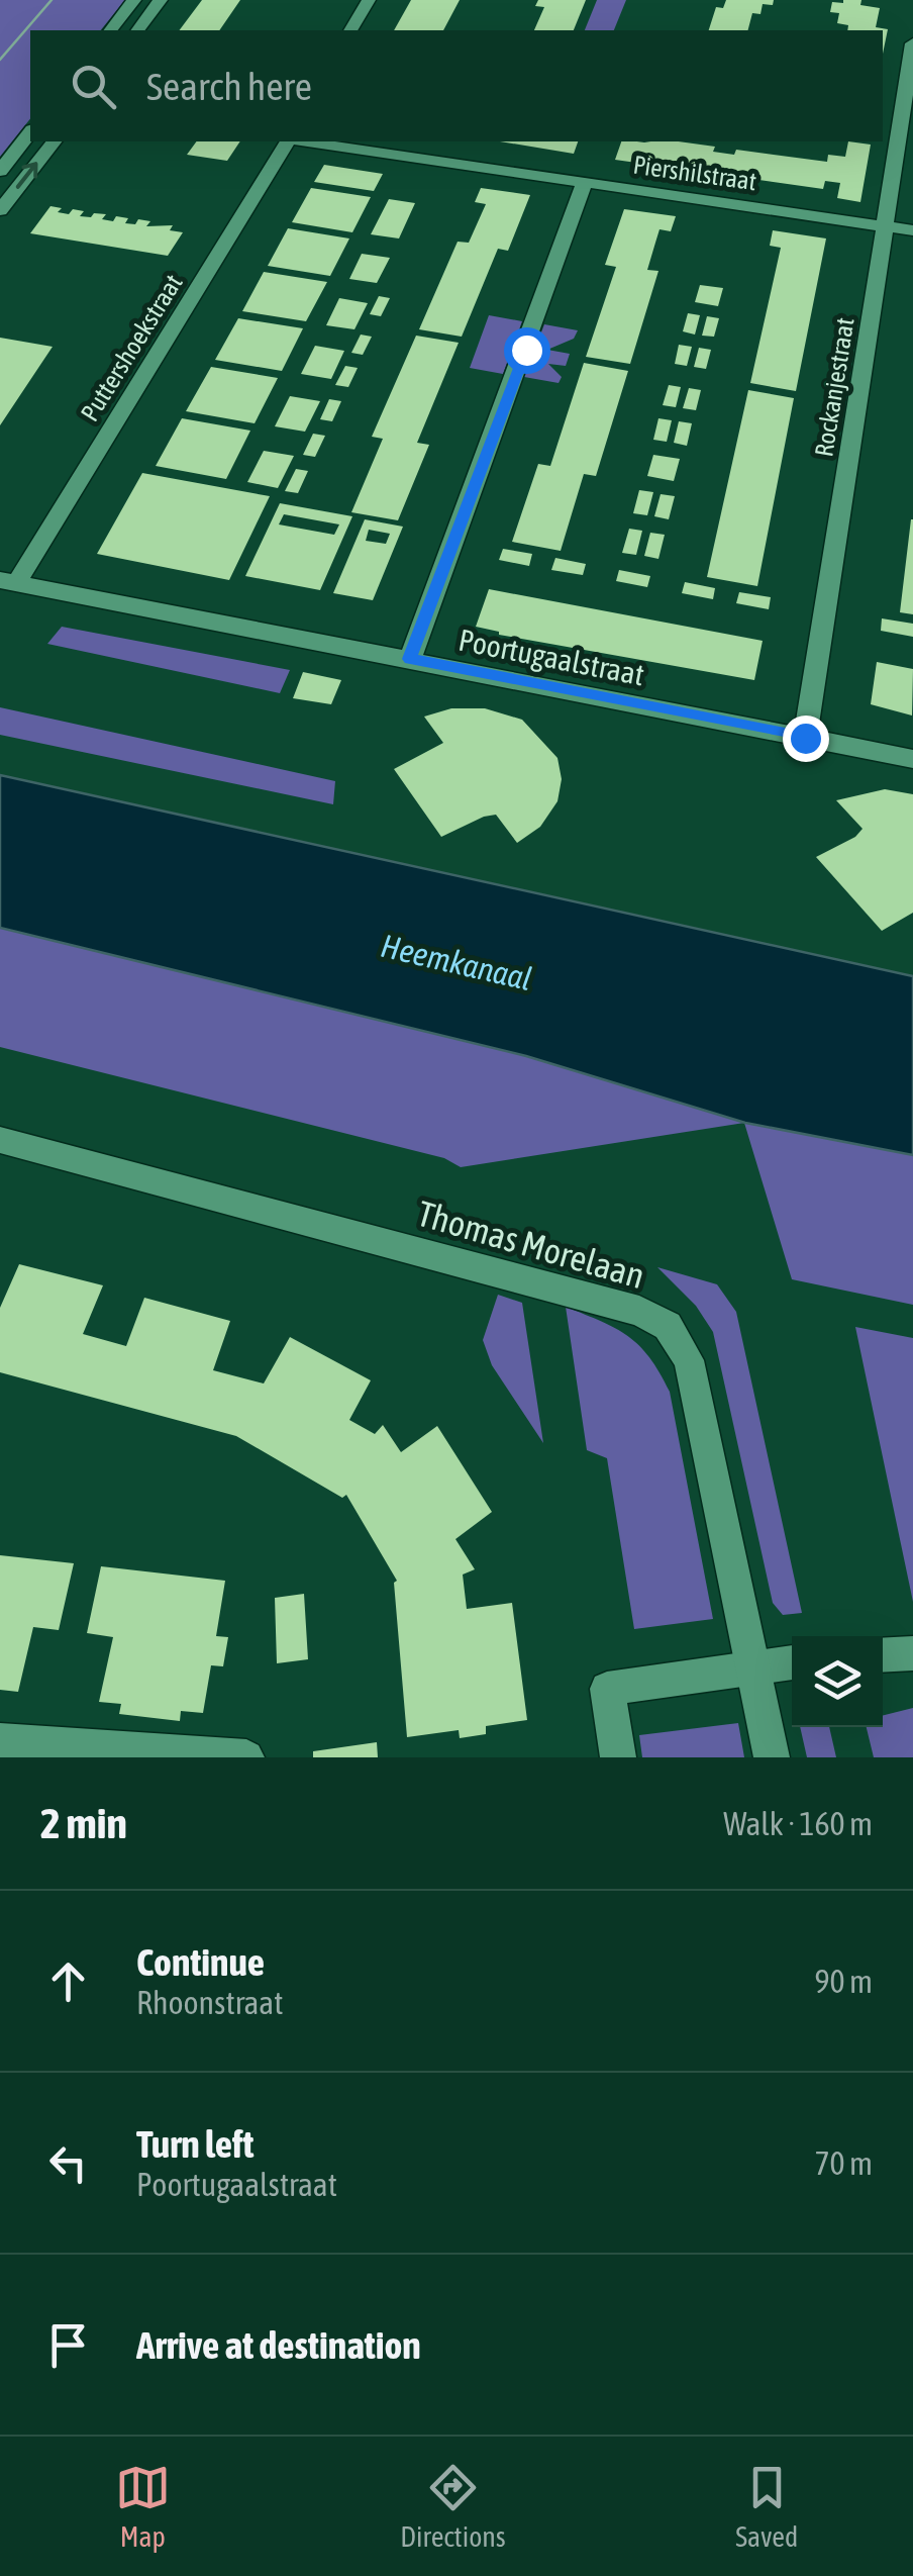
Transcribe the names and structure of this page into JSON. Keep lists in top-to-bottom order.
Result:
{
  "streets": {
    "street": [
      "Piershilstraat",
      "Puttershoekstraat",
      "Rockanjestraat",
      "Poortugaalstraat",
      "Thomas Morelaan"
    ]
  },
  "crossings": [
    ["Piershilstraat", "Rockanjestraat"],
    ["Puttershoekstraat", "Poortugaalstraat"],
    ["Rockanjestraat", "Poortugaalstraat"]
  ],
  "water": ["Heemkanaal"],
  "page": {
    "search": "Search here",
    "heading": ["2 min", "Walk · 160 m"],
    "list": [
      ["Continue", "Rhoonstraat", "90 m"],
      ["Turn left", "Poortugaalstraat", "70 m"],
      "Arrive at destination"
    ],
    "nav": ["Map", "Directions", "Saved"]
  }
}
